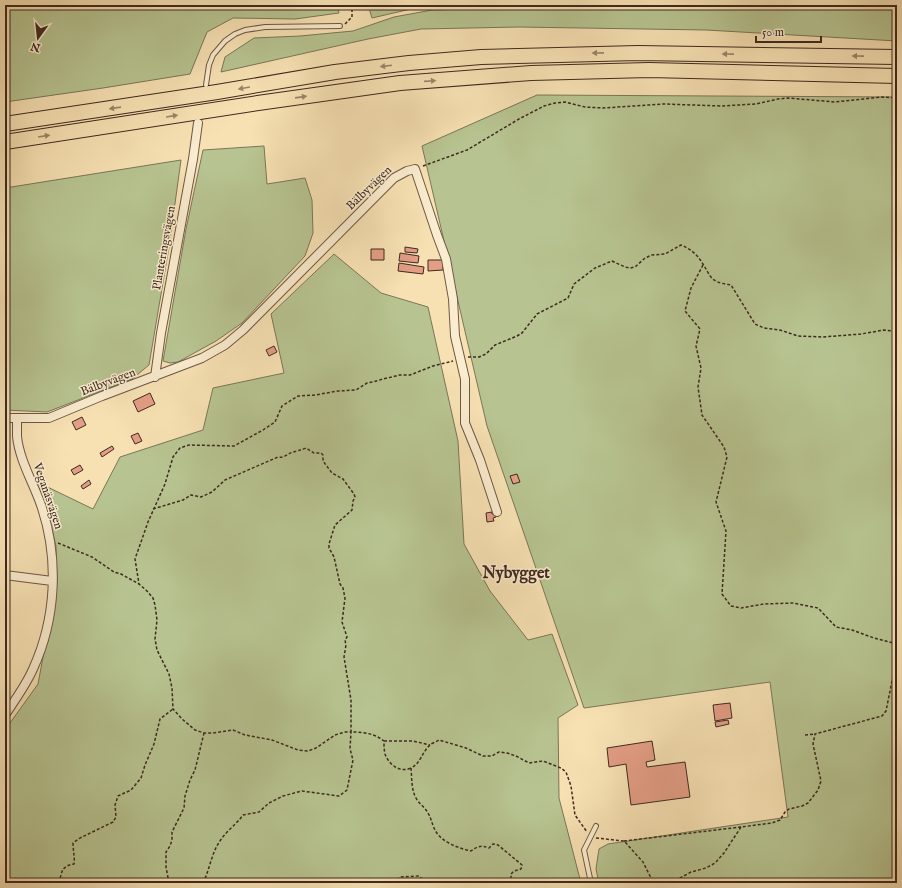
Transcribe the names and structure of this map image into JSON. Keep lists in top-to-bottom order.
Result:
{
  "streets": {
    "street": ["Bälbyvägen", "Planteringsvägen", "Veganäsvägen"]
  },
  "crossings": [
    ["Bälbyvägen", "Planteringsvägen"],
    ["Bälbyvägen", "Veganäsvägen"]
  ],
  "districts": ["Nybygget"],
  "scale_bar": "50 m",
  "north": "bottom"
}
